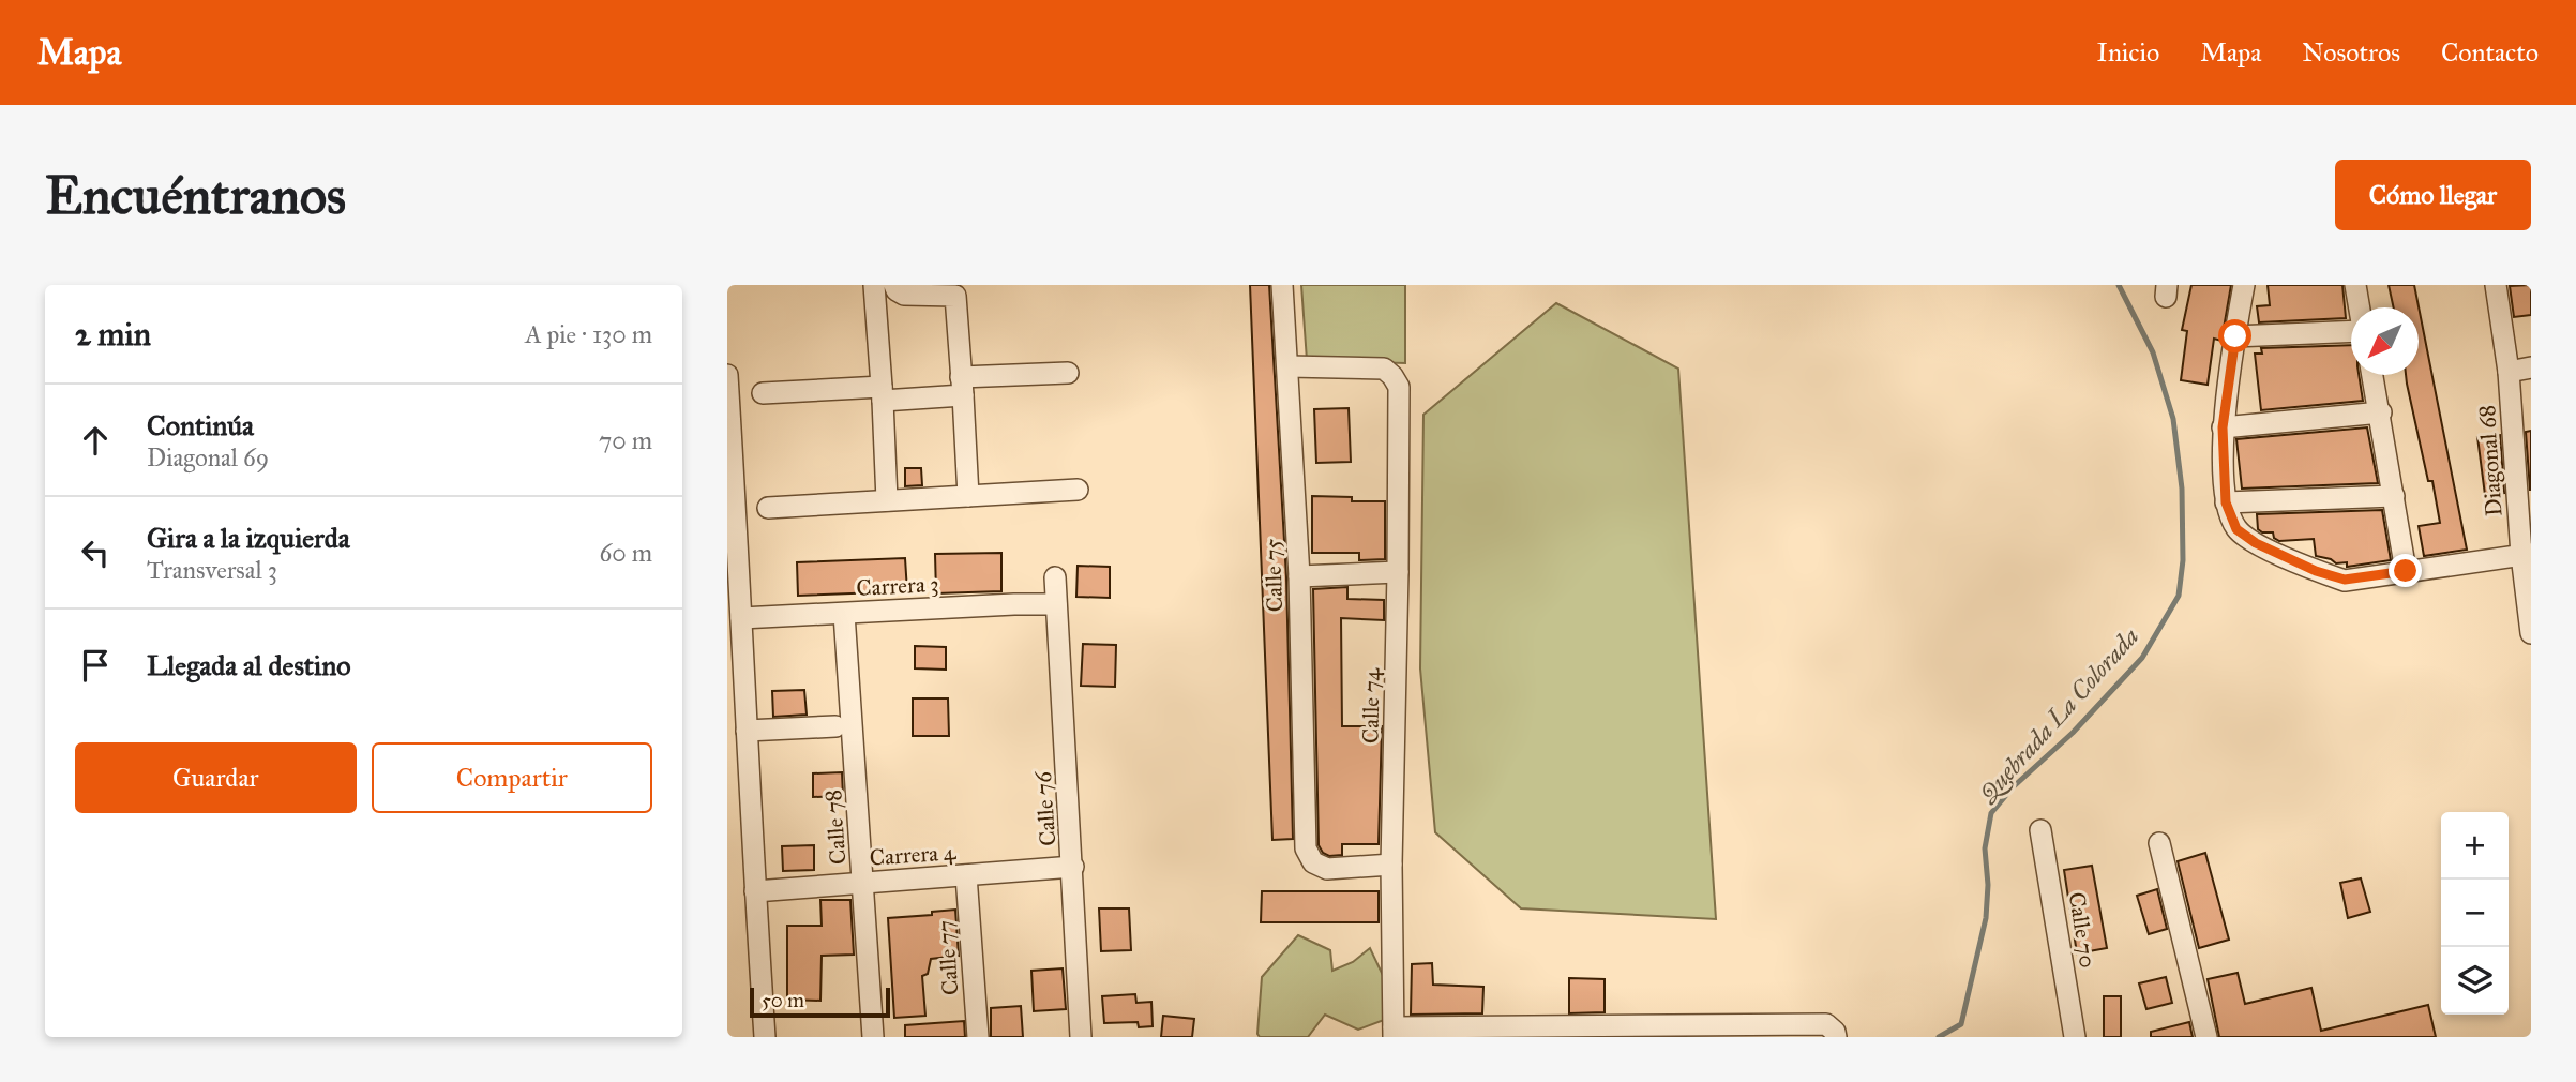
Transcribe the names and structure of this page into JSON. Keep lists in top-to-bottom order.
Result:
{
  "streets": {
    "street": [
      "Diagonal 68",
      "Calle 75",
      "Carrera 3",
      "Calle 74",
      "Calle 76",
      "Calle 78",
      "Carrera 4",
      "Calle 70",
      "Calle 77"
    ]
  },
  "crossings": [
    ["Calle 75", "Calle 74"],
    ["Carrera 3", "Calle 76"],
    ["Carrera 3", "Calle 78"],
    ["Calle 76", "Carrera 4"],
    ["Calle 78", "Carrera 4"],
    ["Carrera 4", "Calle 77"]
  ],
  "water": ["Quebrada La Colorada"],
  "scale_bar": "50 m",
  "north": "bottom left",
  "page": {
    "header": "Mapa",
    "nav": [
      "Inicio",
      "Mapa",
      "Nosotros",
      "Contacto"
    ],
    "buttons": [
      "Cómo llegar",
      ["Guardar", "Compartir"]
    ],
    "title": "Encuéntranos",
    "heading": ["2 min", "A pie · 130 m"],
    "list": [
      ["Continúa", "Diagonal 69", "70 m"],
      ["Gira a la izquierda", "Transversal 3", "60 m"],
      "Llegada al destino"
    ],
    "map_buttons": ["+", "−"],
    "scale": "50 m"
  }
}
